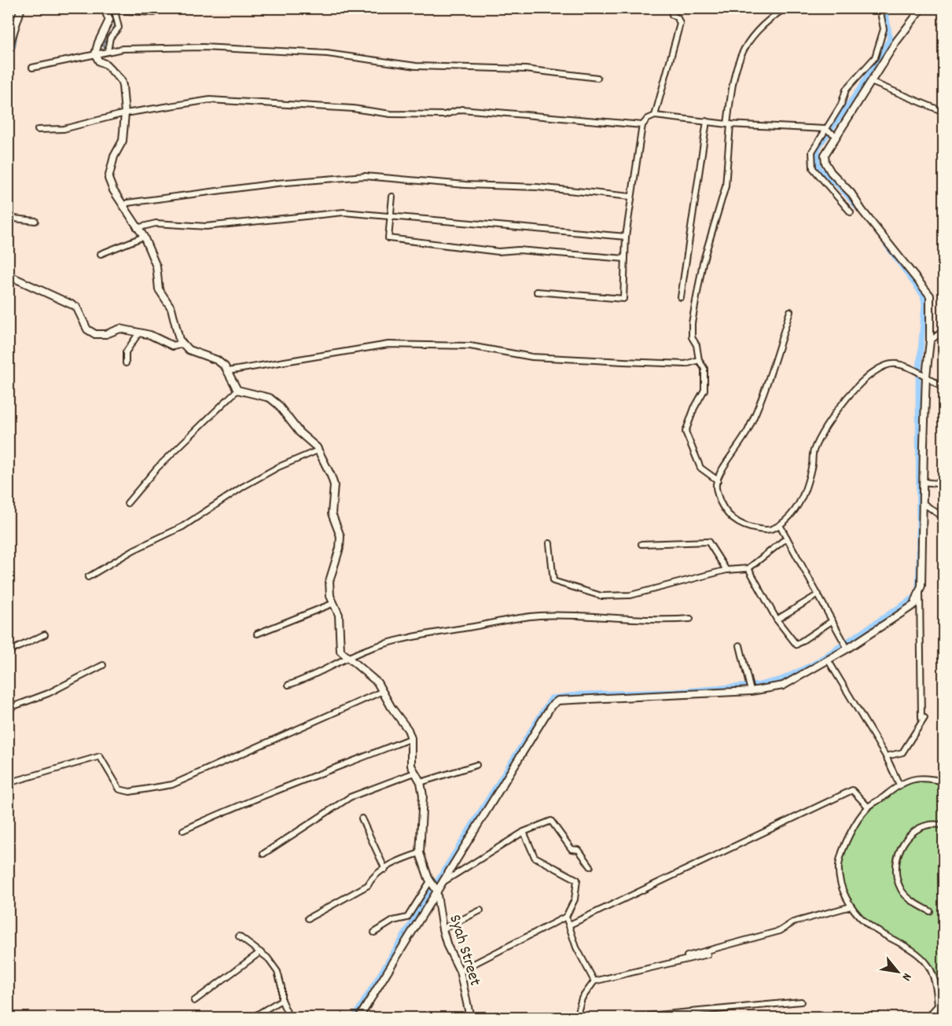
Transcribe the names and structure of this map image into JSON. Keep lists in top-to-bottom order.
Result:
{
  "streets": {
    "street": ["Syah Street"]
  },
  "north": "bottom right"
}
